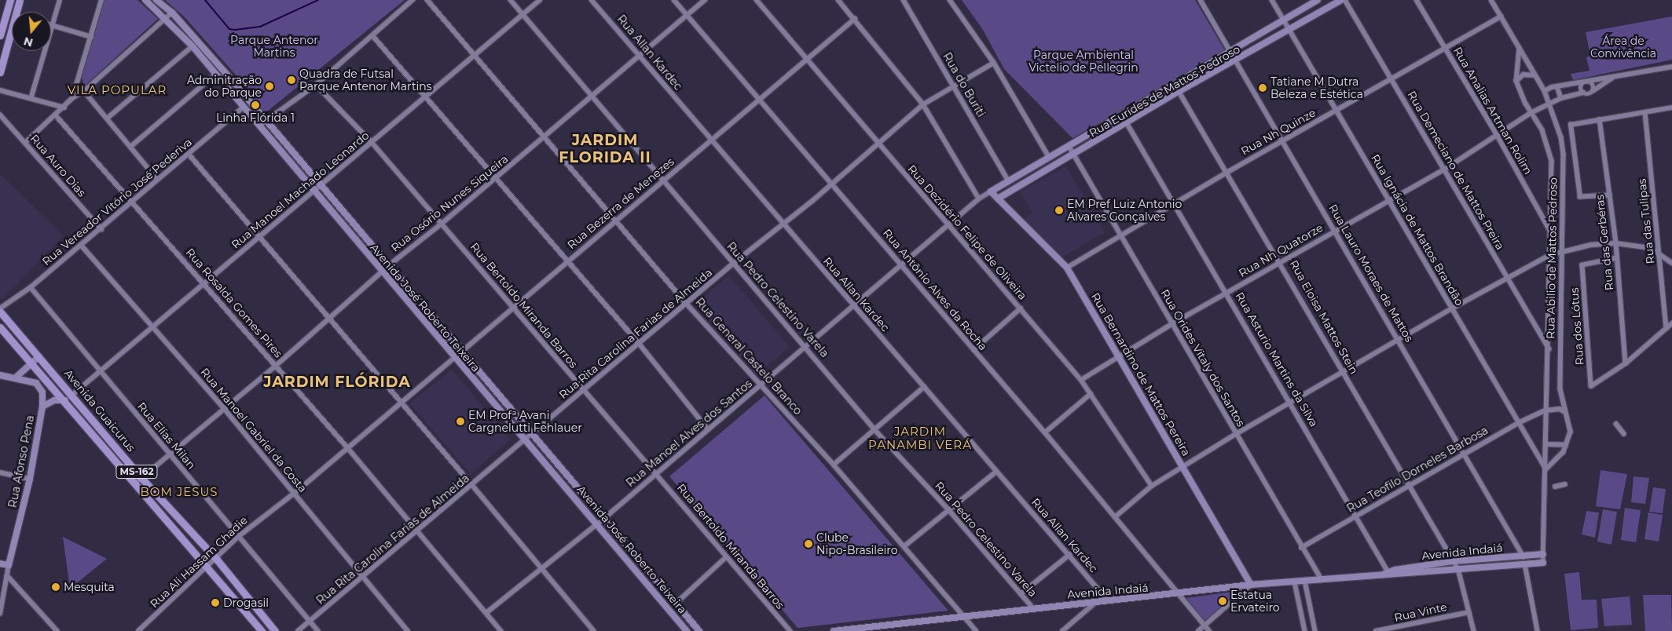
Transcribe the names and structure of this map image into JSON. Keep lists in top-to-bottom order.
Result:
{
  "streets": {
    "main road": ["Avenida Guaicurus", "MS-162"],
    "street": [
      "Rua Allan Kardec",
      "Rua do Buriti",
      "Rua Eurídes de Mattos Pedroso",
      "Rua Analias Artman Rolim",
      "Rua Nh Quinze",
      "Rua Auro Dias",
      "Rua Demeciano de Mattos Preira",
      "Rua Manoel Machado Leonardo",
      "Rua Vereador Vitório José Pederiva",
      "Rua Osório Nunes Siqueira",
      "Rua Bezerra de Menezes",
      "Rua das Tulipas",
      "Rua Ignácia de Mattos Brandão",
      "Rua Dezidério Felipe de Oliveira",
      "Rua das Gerbéras",
      "Rua Nh Quatorze",
      "Rua Abilio de Mattos Pedroso",
      "Rua Lauro Moraes de Mattos",
      "Rua Antônio Alves da Rocha",
      "Rua Pedro Celestino Varela",
      "Rua Rosalda Gomes Pires",
      "Rua Bertoldo Miranda Barros",
      "Avenida José Roberto Teixeira",
      "Rua Eloisa Mattos Stein",
      "Rua dos Lótus",
      "Rua Rita Carolina Farias de Almeida",
      "Rua General Castelo Branco",
      "Rua Orides Vitaly dos Santos",
      "Rua Asturio Martins da Silva",
      "Rua Bernardino de Mattos Pereira",
      "Rua Manoel Gabriel da Costa",
      "Rua Manoel Alves dos Santos",
      "Rua Elías Milan",
      "Rua Afonso Pena",
      "Rua Teofilo Dorneles Barbosa",
      "Avenida Indaiá",
      "Rua Ali Hassam Ghadie",
      "Rua Vinte"
    ]
  },
  "crossings": [
    ["Rua Allan Kardec", "Rua Osório Nunes Siqueira"],
    ["Rua Allan Kardec", "Rua Bezerra de Menezes"],
    ["Rua Allan Kardec", "Rua Rita Carolina Farias de Almeida"],
    ["Rua Allan Kardec", "Rua Manoel Alves dos Santos"],
    ["Rua Allan Kardec", "Avenida Indaiá"],
    ["Rua do Buriti", "Rua Eurídes de Mattos Pedroso"],
    ["Rua do Buriti", "Rua Rita Carolina Farias de Almeida"],
    ["Rua Eurídes de Mattos Pedroso", "Rua Ignácia de Mattos Brandão"],
    ["Rua Eurídes de Mattos Pedroso", "Rua Lauro Moraes de Mattos"],
    ["Rua Eurídes de Mattos Pedroso", "Rua Eloisa Mattos Stein"],
    ["Rua Eurídes de Mattos Pedroso", "Rua Orides Vitaly dos Santos"],
    ["Rua Eurídes de Mattos Pedroso", "Rua Asturio Martins da Silva"],
    ["Rua Eurídes de Mattos Pedroso", "Rua Bernardino de Mattos Pereira"],
    ["Rua Eurídes de Mattos Pedroso", "Rua Manoel Alves dos Santos"],
    ["Rua Analias Artman Rolim", "Rua Nh Quinze"],
    ["Rua Analias Artman Rolim", "Rua Nh Quatorze"],
    ["Rua Analias Artman Rolim", "Rua Abilio de Mattos Pedroso"],
    ["Rua Nh Quinze", "Rua Demeciano de Mattos Preira"],
    ["Rua Nh Quinze", "Rua Ignácia de Mattos Brandão"],
    ["Rua Nh Quinze", "Rua Abilio de Mattos Pedroso"],
    ["Rua Nh Quinze", "Rua Lauro Moraes de Mattos"],
    ["Rua Nh Quinze", "Rua Eloisa Mattos Stein"],
    ["Rua Nh Quinze", "Rua Orides Vitaly dos Santos"],
    ["Rua Nh Quinze", "Rua Asturio Martins da Silva"],
    ["Rua Nh Quinze", "Rua Bernardino de Mattos Pereira"],
    ["Rua Auro Dias", "Rua Vereador Vitório José Pederiva"],
    ["Rua Demeciano de Mattos Preira", "Rua Nh Quatorze"],
    ["Rua Demeciano de Mattos Preira", "Rua Abilio de Mattos Pedroso"],
    ["Rua Manoel Machado Leonardo", "Rua Pedro Celestino Varela"],
    ["Rua Manoel Machado Leonardo", "Rua Rosalda Gomes Pires"],
    ["Rua Manoel Machado Leonardo", "Rua Bertoldo Miranda Barros"],
    ["Rua Manoel Machado Leonardo", "Avenida José Roberto Teixeira"],
    ["Rua Manoel Machado Leonardo", "Rua General Castelo Branco"],
    ["Rua Manoel Machado Leonardo", "Avenida Guaicurus"],
    ["Rua Manoel Machado Leonardo", "Rua Manoel Gabriel da Costa"],
    ["Rua Manoel Machado Leonardo", "Rua Elías Milan"],
    ["Rua Vereador Vitório José Pederiva", "Rua Rosalda Gomes Pires"],
    ["Rua Vereador Vitório José Pederiva", "Avenida José Roberto Teixeira"],
    ["Rua Vereador Vitório José Pederiva", "Avenida Guaicurus"],
    ["Rua Vereador Vitório José Pederiva", "Rua Manoel Gabriel da Costa"],
    ["Rua Vereador Vitório José Pederiva", "Rua Elías Milan"],
    ["Rua Osório Nunes Siqueira", "Rua Antônio Alves da Rocha"],
    ["Rua Osório Nunes Siqueira", "Rua Pedro Celestino Varela"],
    ["Rua Osório Nunes Siqueira", "Rua Rosalda Gomes Pires"],
    ["Rua Osório Nunes Siqueira", "Rua Bertoldo Miranda Barros"],
    ["Rua Osório Nunes Siqueira", "Avenida José Roberto Teixeira"],
    ["Rua Osório Nunes Siqueira", "Rua General Castelo Branco"],
    ["Rua Osório Nunes Siqueira", "Avenida Guaicurus"],
    ["Rua Osório Nunes Siqueira", "Rua Manoel Gabriel da Costa"],
    ["Rua Osório Nunes Siqueira", "Rua Elías Milan"],
    ["Rua Bezerra de Menezes", "Rua Dezidério Felipe de Oliveira"],
    ["Rua Bezerra de Menezes", "Rua Antônio Alves da Rocha"],
    ["Rua Bezerra de Menezes", "Rua Pedro Celestino Varela"],
    ["Rua Bezerra de Menezes", "Rua Bertoldo Miranda Barros"],
    ["Rua Bezerra de Menezes", "Avenida José Roberto Teixeira"],
    ["Rua Bezerra de Menezes", "Rua General Castelo Branco"],
    ["Rua Bezerra de Menezes", "Rua Ali Hassam Ghadie"],
    ["Rua Ignácia de Mattos Brandão", "Rua Nh Quatorze"],
    ["Rua Ignácia de Mattos Brandão", "Rua Abilio de Mattos Pedroso"],
    ["Rua Ignácia de Mattos Brandão", "Rua Teofilo Dorneles Barbosa"],
    ["Rua Dezidério Felipe de Oliveira", "Rua Nh Quatorze"],
    ["Rua Dezidério Felipe de Oliveira", "Rua Rita Carolina Farias de Almeida"],
    ["Rua Dezidério Felipe de Oliveira", "Rua Manoel Alves dos Santos"],
    ["Rua das Gerbéras", "Rua dos Lótus"],
    ["Rua Nh Quatorze", "Rua Abilio de Mattos Pedroso"],
    ["Rua Nh Quatorze", "Rua Lauro Moraes de Mattos"],
    ["Rua Nh Quatorze", "Rua Eloisa Mattos Stein"],
    ["Rua Nh Quatorze", "Rua Orides Vitaly dos Santos"],
    ["Rua Nh Quatorze", "Rua Asturio Martins da Silva"],
    ["Rua Nh Quatorze", "Rua Bernardino de Mattos Pereira"],
    ["Rua Abilio de Mattos Pedroso", "Rua Teofilo Dorneles Barbosa"],
    ["Rua Abilio de Mattos Pedroso", "Avenida Indaiá"],
    ["Rua Lauro Moraes de Mattos", "Rua Teofilo Dorneles Barbosa"],
    ["Rua Lauro Moraes de Mattos", "Avenida Indaiá"],
    ["Rua Antônio Alves da Rocha", "Rua Rita Carolina Farias de Almeida"],
    ["Rua Antônio Alves da Rocha", "Rua Manoel Alves dos Santos"],
    ["Rua Antônio Alves da Rocha", "Avenida Indaiá"],
    ["Rua Pedro Celestino Varela", "Rua Rita Carolina Farias de Almeida"],
    ["Rua Pedro Celestino Varela", "Rua Manoel Alves dos Santos"],
    ["Rua Pedro Celestino Varela", "Avenida Indaiá"],
    ["Rua Rosalda Gomes Pires", "Rua Rita Carolina Farias de Almeida"],
    ["Rua Rosalda Gomes Pires", "Rua Manoel Alves dos Santos"],
    ["Rua Rosalda Gomes Pires", "Rua Ali Hassam Ghadie"],
    ["Rua Bertoldo Miranda Barros", "Rua Rita Carolina Farias de Almeida"],
    ["Rua Bertoldo Miranda Barros", "Rua Manoel Alves dos Santos"],
    ["Avenida José Roberto Teixeira", "Rua Rita Carolina Farias de Almeida"],
    ["Avenida José Roberto Teixeira", "Rua Manoel Alves dos Santos"],
    ["Rua Eloisa Mattos Stein", "Rua Teofilo Dorneles Barbosa"],
    ["Rua Eloisa Mattos Stein", "Avenida Indaiá"],
    ["Rua Eloisa Mattos Stein", "Rua Vinte"],
    ["Rua Rita Carolina Farias de Almeida", "Rua General Castelo Branco"],
    ["Rua Rita Carolina Farias de Almeida", "Rua Manoel Gabriel da Costa"],
    ["Rua Rita Carolina Farias de Almeida", "Rua Elías Milan"],
    ["Rua General Castelo Branco", "Rua Manoel Alves dos Santos"],
    ["Rua General Castelo Branco", "Avenida Indaiá"],
    ["Rua Orides Vitaly dos Santos", "Rua Teofilo Dorneles Barbosa"],
    ["Rua Orides Vitaly dos Santos", "Avenida Indaiá"],
    ["Rua Asturio Martins da Silva", "Rua Teofilo Dorneles Barbosa"],
    ["Rua Asturio Martins da Silva", "Avenida Indaiá"],
    ["Rua Bernardino de Mattos Pereira", "Rua Manoel Alves dos Santos"],
    ["Rua Bernardino de Mattos Pereira", "Avenida Indaiá"],
    ["Avenida Guaicurus", "Rua Afonso Pena"],
    ["Avenida Guaicurus", "Rua Ali Hassam Ghadie"],
    ["Rua Manoel Gabriel da Costa", "Rua Ali Hassam Ghadie"],
    ["Rua Elías Milan", "Rua Ali Hassam Ghadie"]
  ],
  "districts": [
    "VILA POPULAR",
    "JARDIM FLORIDA II",
    "JARDIM FLÓRIDA",
    "JARDIM PANAMBI VERÁ",
    "BOM JESUS"
  ],
  "parks": ["Parque Antenor Martins", "Área de Convivência", "Parque Ambiental Victelio de Pellegrin"],
  "places": [
    "Quadra de Futsal Parque Antenor Martins",
    "Adminitração do Parque",
    "Tatiane M Dutra Beleza e Estética",
    "Linha Flórida 1",
    "EM Pref Luiz Antonio Alvares Gonçalves",
    "EM Profª Avani Cargnelutti Fehlauer",
    "Clube Nipo-Brasileiro",
    "Mesquita",
    "Estatua Ervateiro",
    "Drogasil"
  ],
  "north": "bottom"
}
